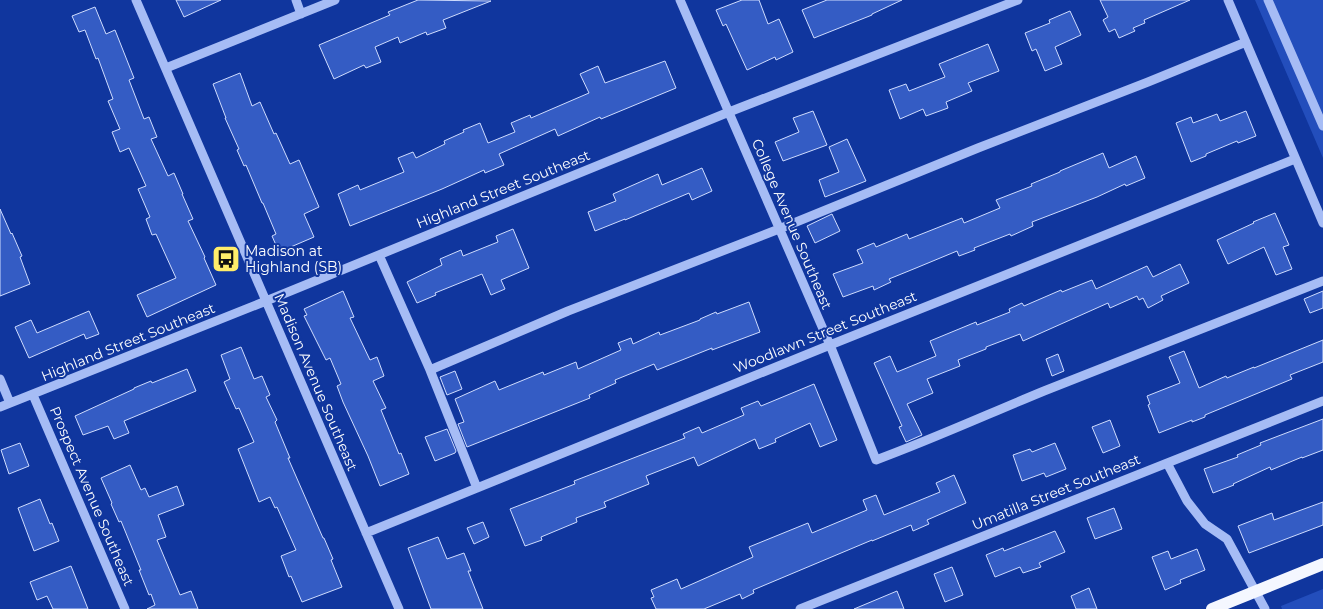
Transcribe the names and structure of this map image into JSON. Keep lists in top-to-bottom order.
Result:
{
  "streets": {
    "street": [
      "Highland Street Southeast",
      "College Avenue Southeast",
      "Woodlawn Street Southeast",
      "Madison Avenue Southeast",
      "Umatilla Street Southeast",
      "Prospect Avenue Southeast"
    ]
  },
  "crossings": [
    ["Highland Street Southeast", "College Avenue Southeast"],
    ["Highland Street Southeast", "Madison Avenue Southeast"],
    ["Highland Street Southeast", "Prospect Avenue Southeast"],
    ["College Avenue Southeast", "Woodlawn Street Southeast"],
    ["Woodlawn Street Southeast", "Madison Avenue Southeast"]
  ],
  "places": {
    "bus stop": ["Madison at Highland (SB)"]
  }
}
